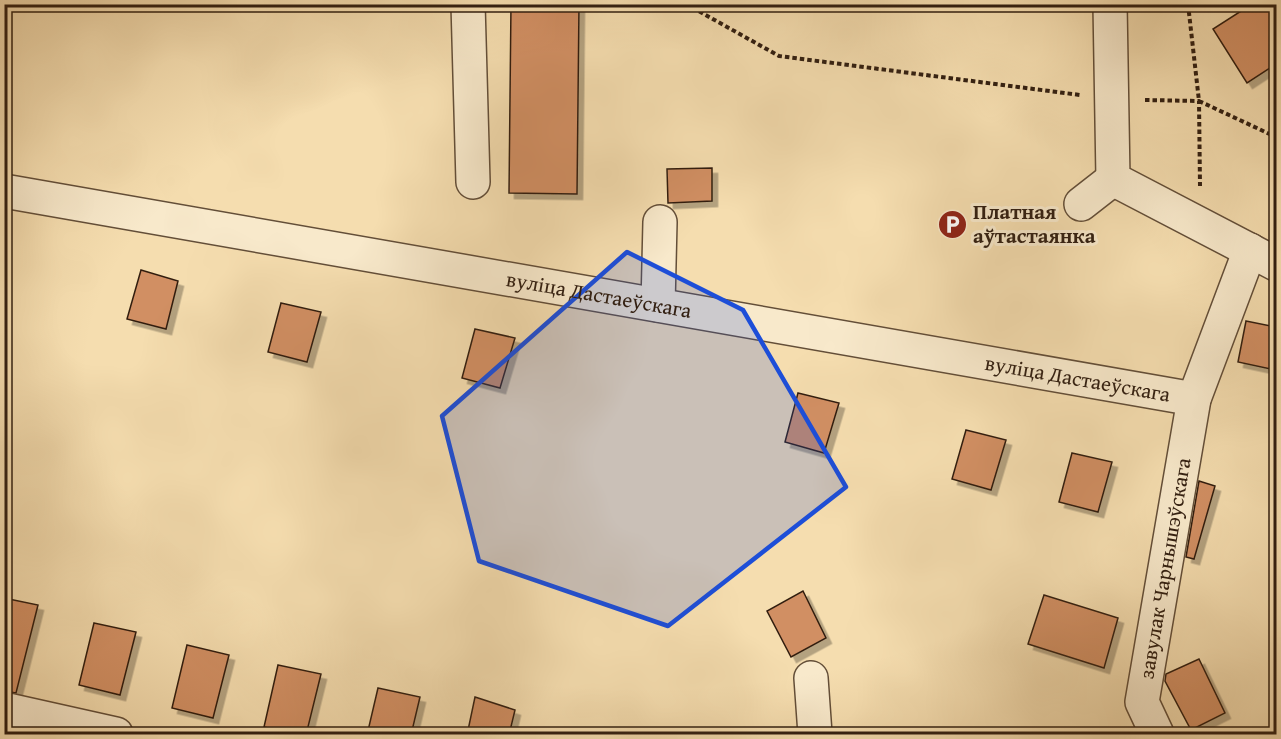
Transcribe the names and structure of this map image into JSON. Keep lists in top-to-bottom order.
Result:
{
  "streets": {
    "street": ["вуліца Дастаеўскага", "завулак Чарнышэўскага"]
  },
  "crossings": [
    ["вуліца Дастаеўскага", "завулак Чарнышэўскага"]
  ],
  "places": {
    "parking": ["Платная аўтастаянка"]
  }
}
